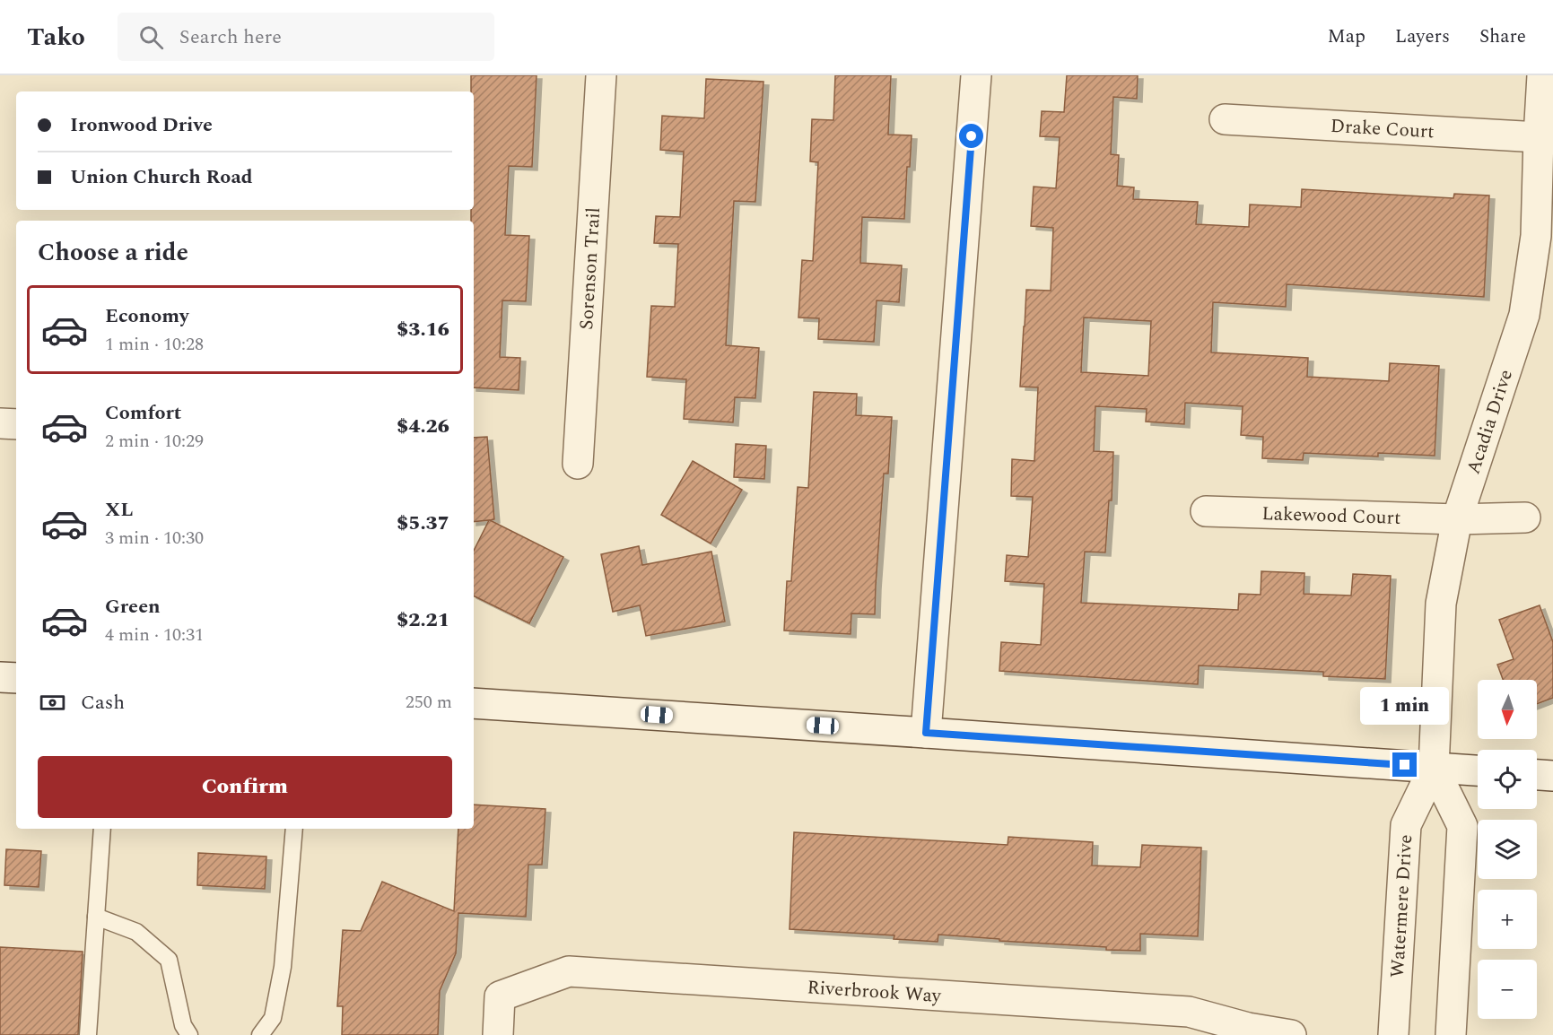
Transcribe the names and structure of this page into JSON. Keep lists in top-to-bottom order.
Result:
{
  "streets": {
    "street": [
      "Drake Court",
      "Sorenson Trail",
      "Acadia Drive",
      "Lakewood Court",
      "Watermere Drive",
      "Riverbrook Way"
    ]
  },
  "crossings": [
    ["Drake Court", "Acadia Drive"],
    ["Acadia Drive", "Lakewood Court"],
    ["Acadia Drive", "Watermere Drive"]
  ],
  "north": "bottom",
  "page": {
    "header": "Tako",
    "search": "Search here",
    "nav": ["Map", "Layers", "Share"],
    "banner": ["Ironwood Drive", "Union Church Road"],
    "heading": "Choose a ride",
    "list": [
      {
        "name": "Economy",
        "note": "1 min · 10:28",
        "value": "$3.16"
      },
      {
        "name": "Comfort",
        "note": "2 min · 10:29",
        "value": "$4.26"
      },
      {
        "name": "XL",
        "note": "3 min · 10:30",
        "value": "$5.37"
      },
      {
        "name": "Green",
        "note": "4 min · 10:31",
        "value": "$2.21"
      }
    ],
    "pay": ["Cash", "250 m"],
    "map_buttons": ["+", "−"],
    "bubble": "1 min",
    "buttons": "Confirm"
  }
}
